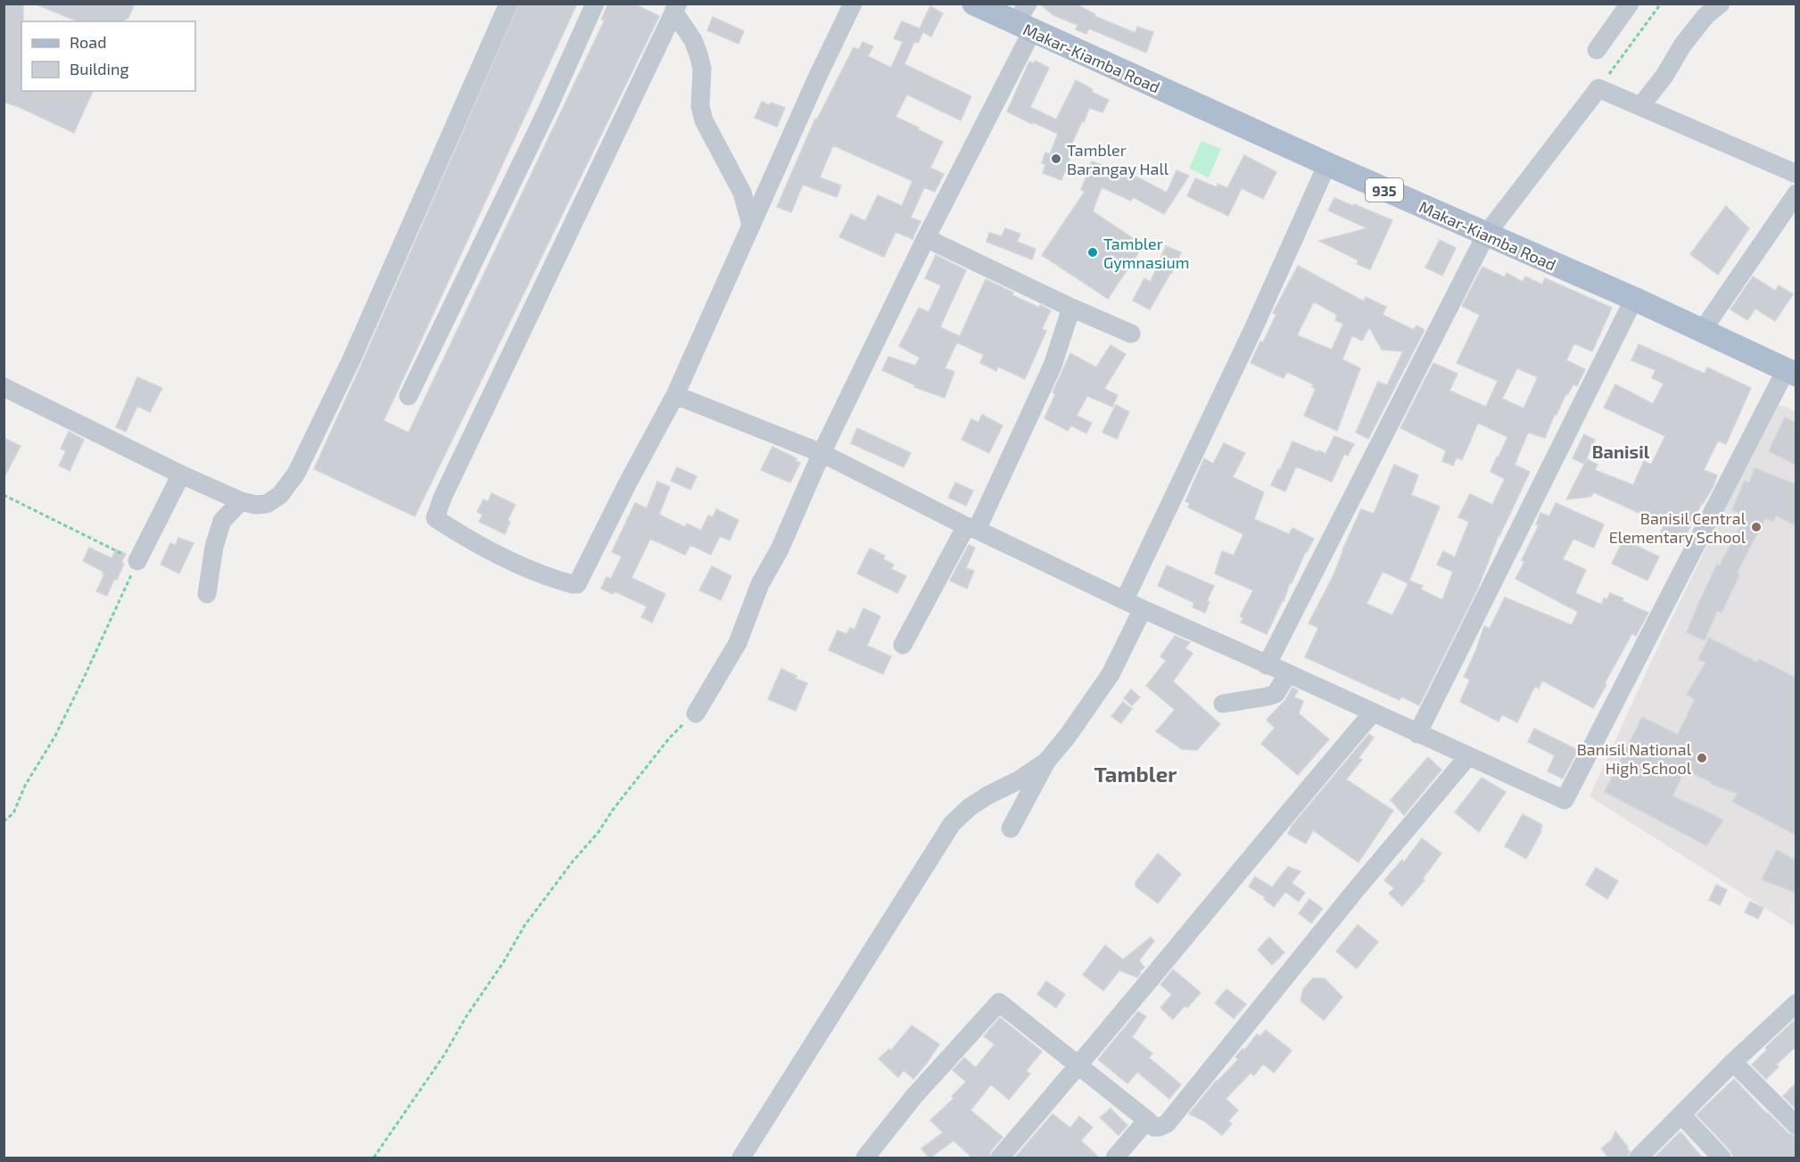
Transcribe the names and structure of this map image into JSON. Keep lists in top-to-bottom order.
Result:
{
  "streets": {
    "main road": ["Makar-Kiamba Road", "935"]
  },
  "districts": ["Banisil", "Tambler"],
  "places": [
    "Tambler Barangay Hall",
    "Tambler Gymnasium",
    "Banisil Central Elementary School",
    "Banisil National High School"
  ],
  "legend": ["Road", "Building"]
}
